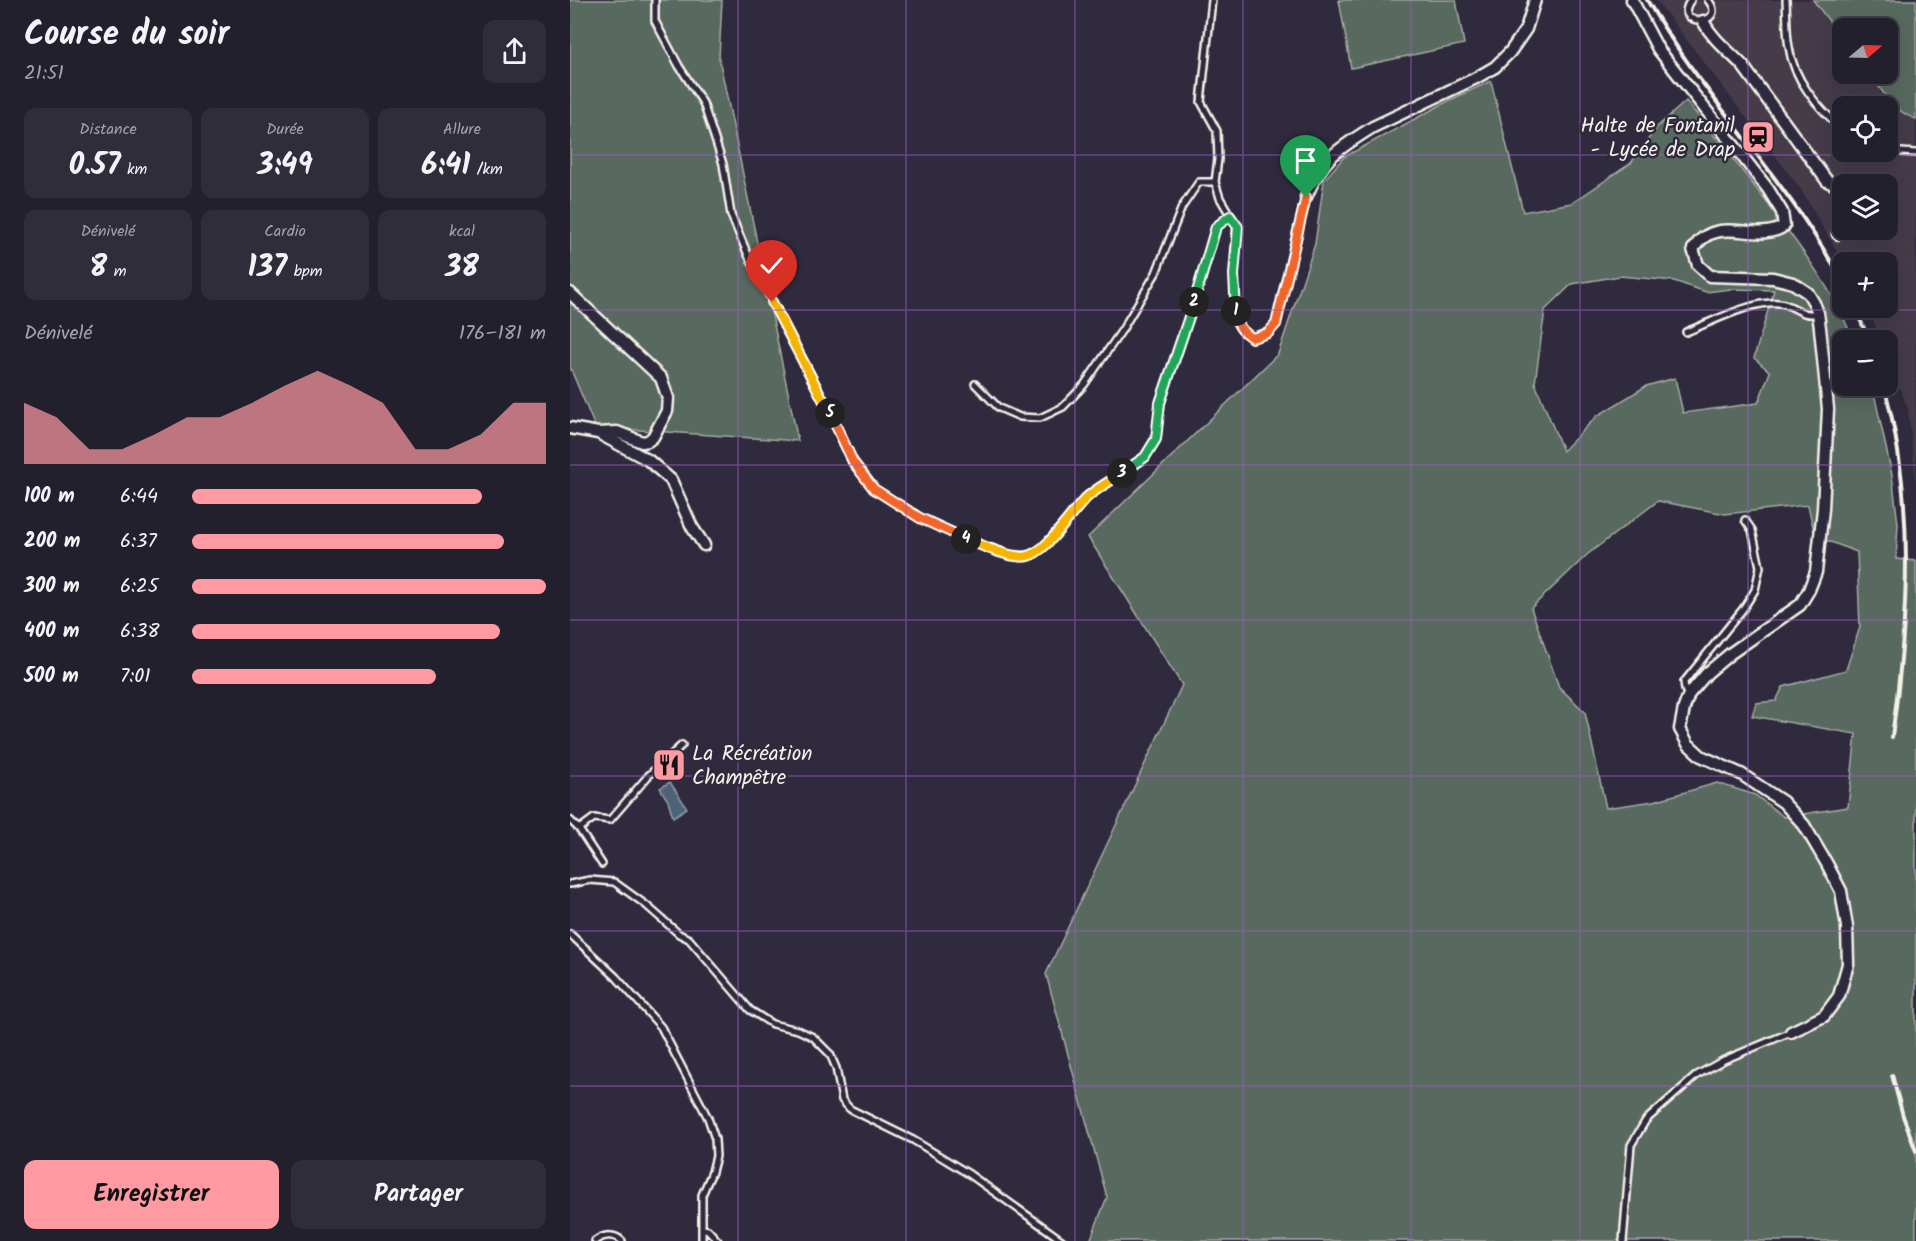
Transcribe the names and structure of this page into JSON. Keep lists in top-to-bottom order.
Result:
{
  "places": {
    "station": ["Halte de Fontanil - Lycée de Drap"],
    "restaurant": ["La Récréation Champêtre"]
  },
  "north": "right",
  "page": {
    "heading": ["Course du soir", "21:51"],
    "map_buttons": ["+", "−"],
    "stats": [
      ["Distance", "0.57 km"],
      ["Durée", "3:49"],
      ["Allure", "6:41 /km"],
      ["Dénivelé", "8 m"],
      ["Cardio", "137 bpm"],
      ["kcal", "38"]
    ],
    "pins": [
      "2",
      "1",
      "5",
      "3",
      "4"
    ],
    "chart": ["Dénivelé", "176–181 m"],
    "list": [
      {
        "name": "100 m",
        "note": "6:44"
      },
      {
        "name": "200 m",
        "note": "6:37"
      },
      {
        "name": "300 m",
        "note": "6:25"
      },
      {
        "name": "400 m",
        "note": "6:38"
      },
      {
        "name": "500 m",
        "note": "7:01"
      }
    ],
    "buttons": ["Enregistrer", "Partager"]
  }
}
